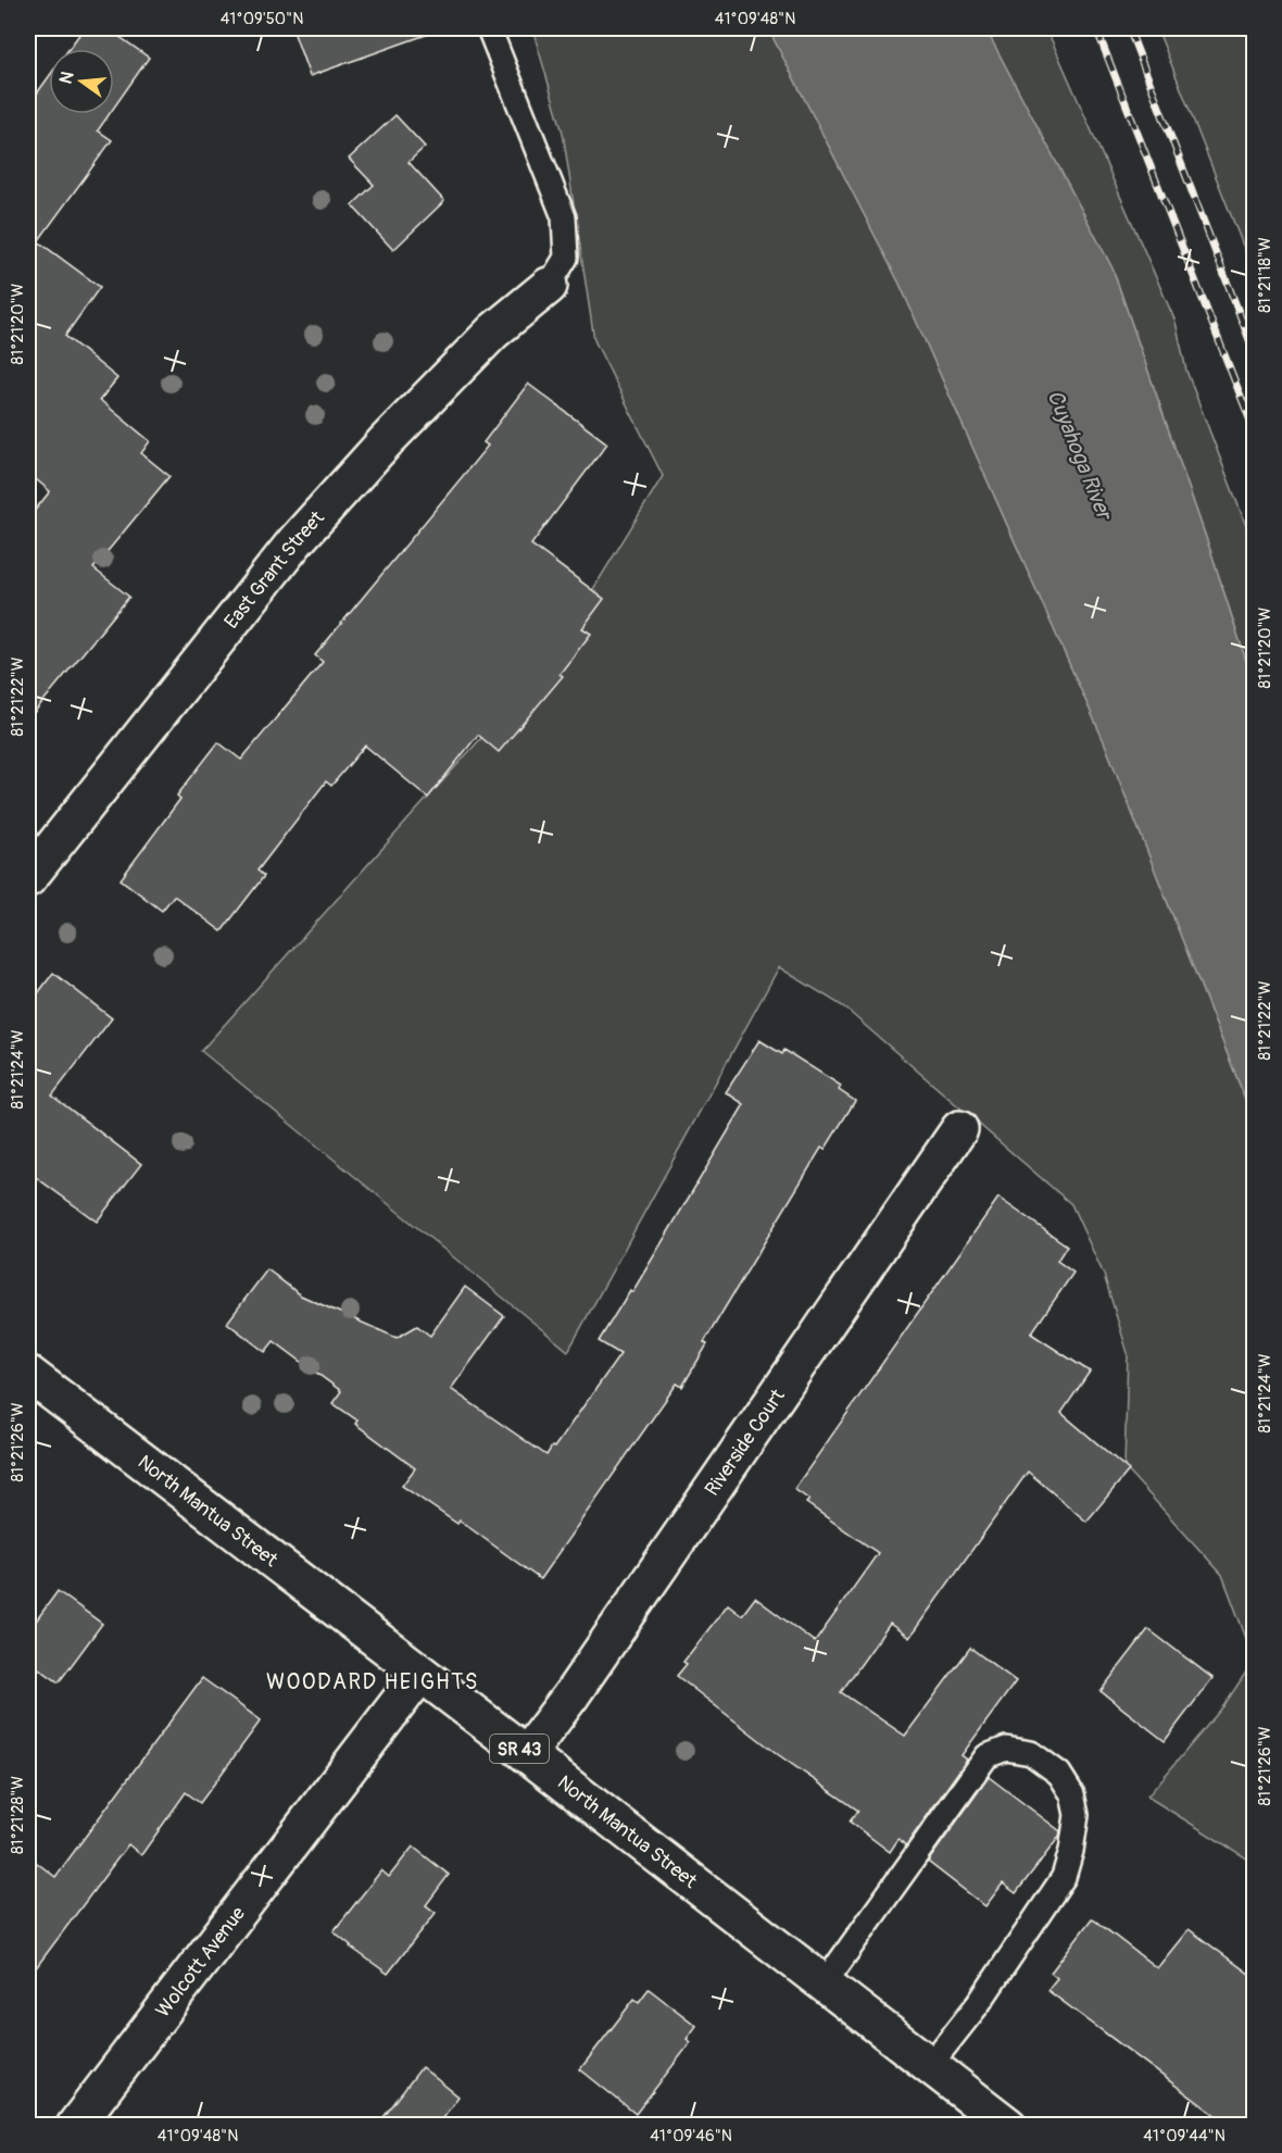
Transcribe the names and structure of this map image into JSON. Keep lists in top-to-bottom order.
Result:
{
  "streets": {
    "street": [
      "East Grant Street",
      "Riverside Court",
      "North Mantua Street",
      "SR 43",
      "Wolcott Avenue"
    ]
  },
  "crossings": [
    ["Riverside Court", "North Mantua Street"],
    ["North Mantua Street", "Wolcott Avenue"]
  ],
  "districts": ["WOODARD HEIGHTS"],
  "water": ["Cuyahoga River"],
  "north": "left",
  "coordinates": [
    "41°09'50\"N",
    "41°09'48\"N",
    "81°21'18\"W",
    "81°21'20\"W",
    "81°21'22\"W",
    "81°21'24\"W",
    "81°21'26\"W",
    "81°21'28\"W",
    "41°09'46\"N",
    "41°09'44\"N"
  ]
}
